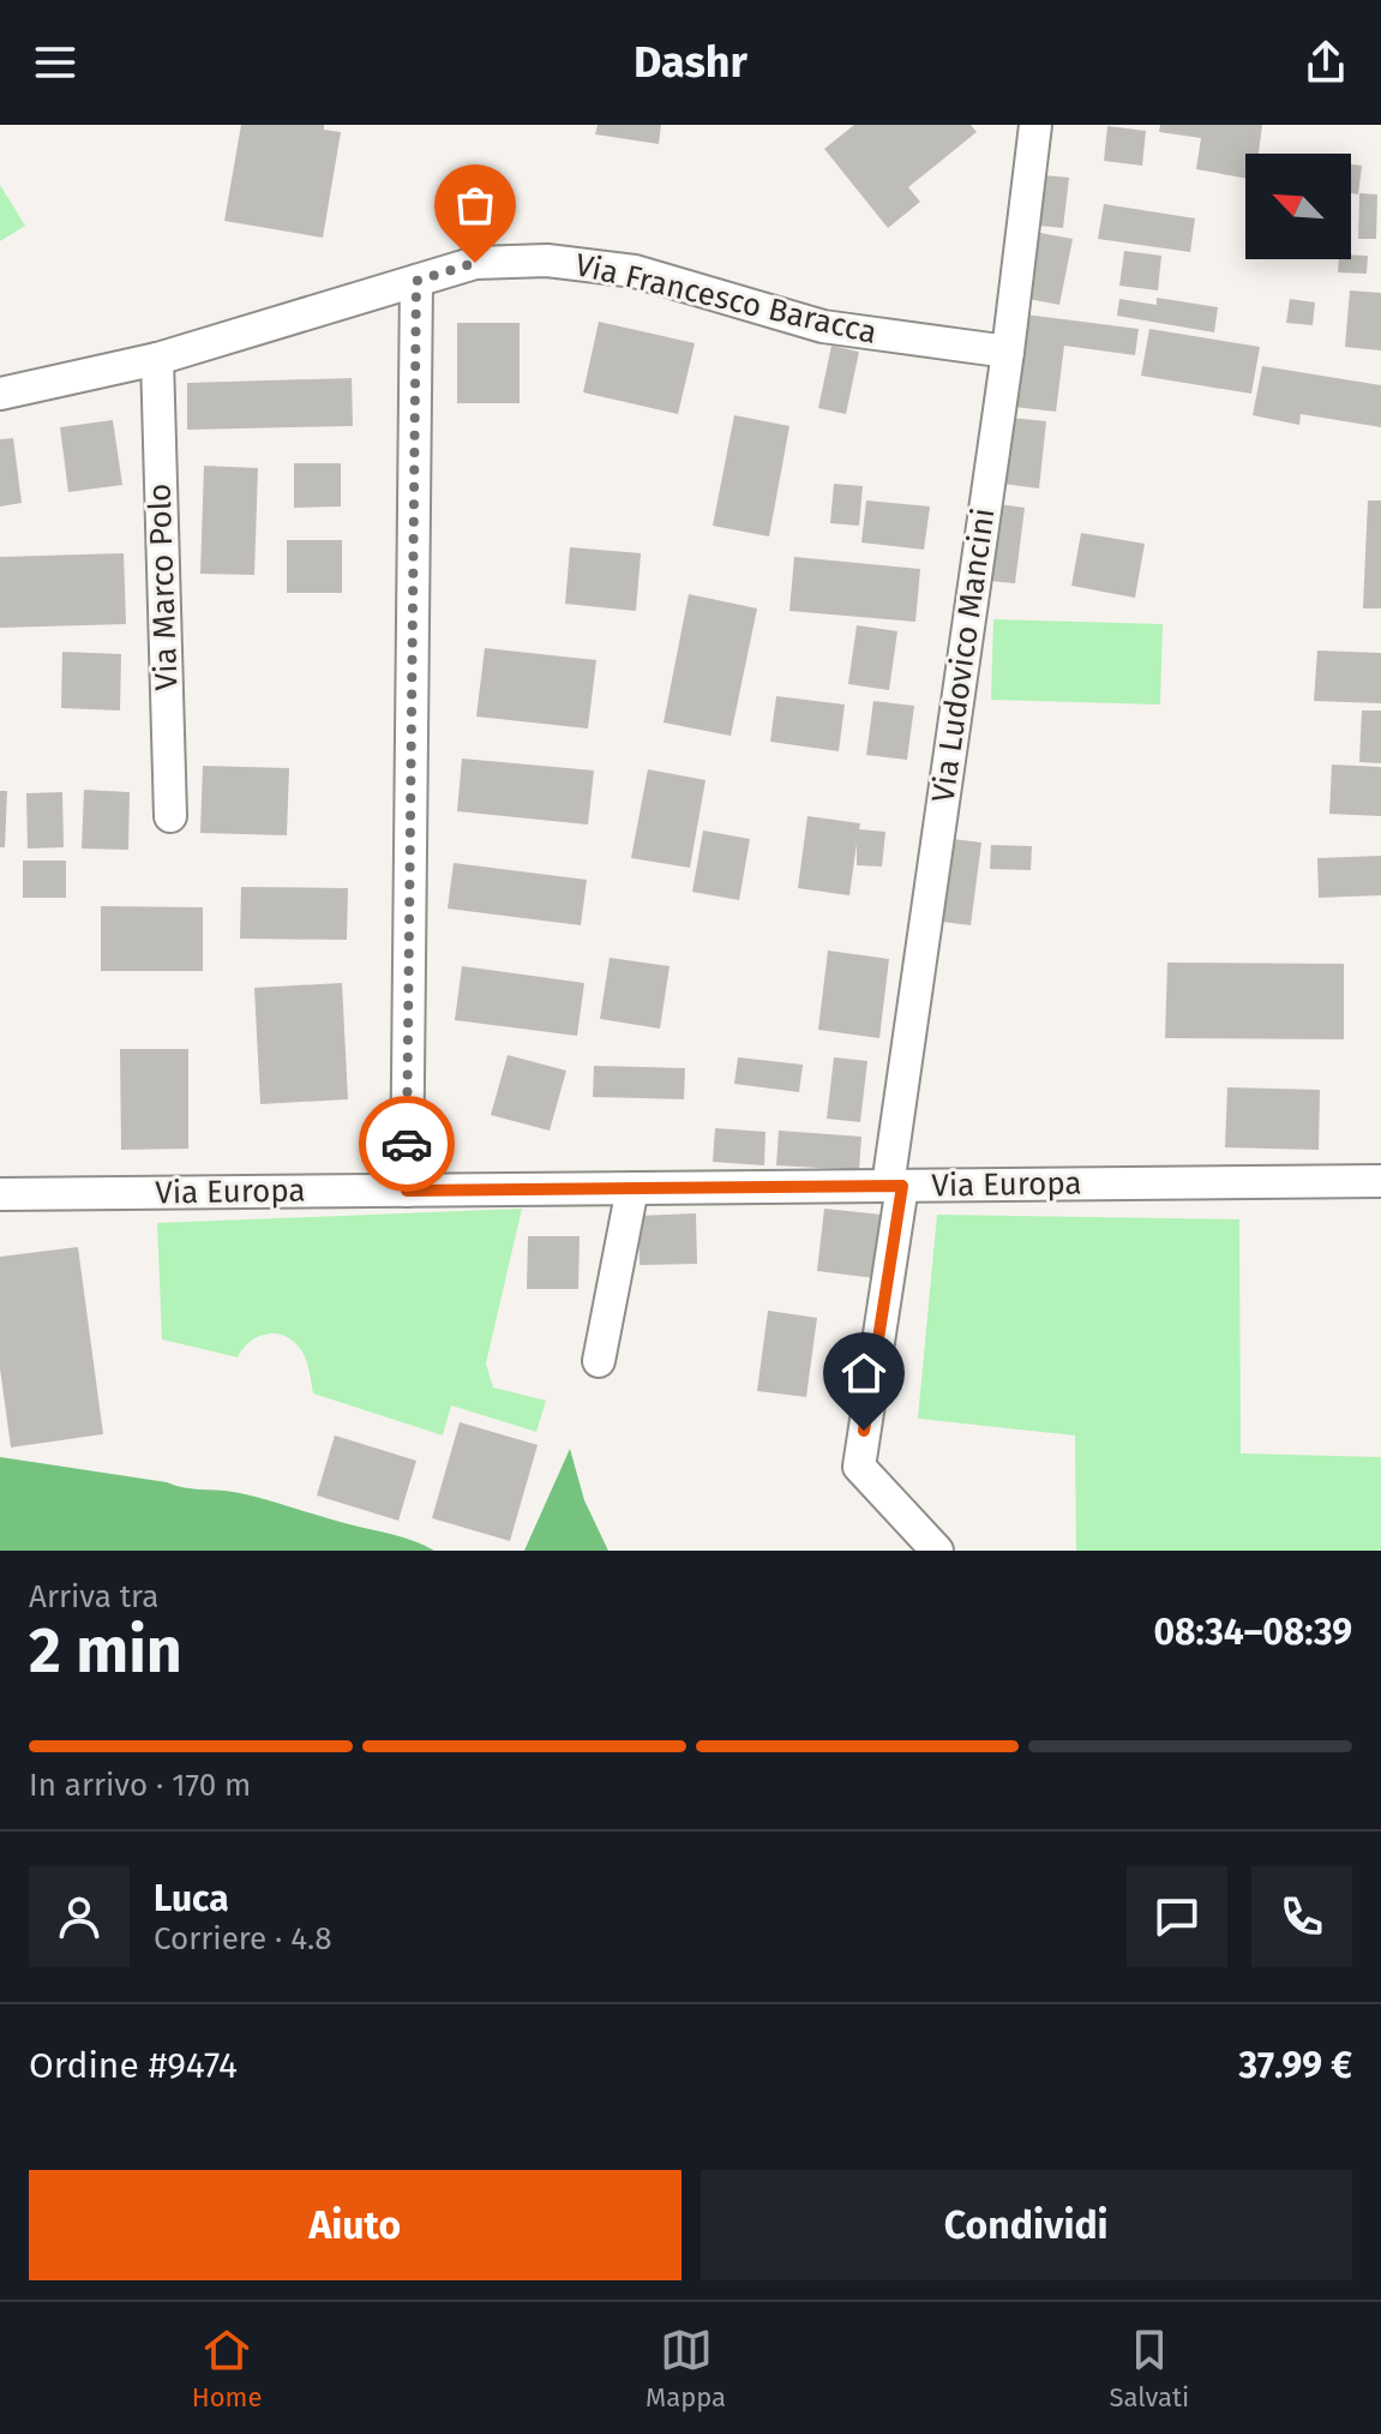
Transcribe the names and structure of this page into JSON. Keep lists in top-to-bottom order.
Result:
{
  "streets": {
    "street": [
      "Via Francesco Baracca",
      "Via Marco Polo",
      "Via Ludovico Mancini",
      "Via Europa"
    ]
  },
  "crossings": [
    ["Via Francesco Baracca", "Via Marco Polo"],
    ["Via Francesco Baracca", "Via Ludovico Mancini"],
    ["Via Ludovico Mancini", "Via Europa"]
  ],
  "north": "top left",
  "page": {
    "header": "Dashr",
    "heading": ["2 min", "Arriva tra", "08:34–08:39"],
    "panel": [
      "Luca",
      "Corriere · 4.8",
      "Ordine #9474",
      "37.99 €"
    ],
    "bar": "In arrivo · 170 m",
    "buttons": ["Aiuto", "Condividi"],
    "tabs": ["Home", "Mappa", "Salvati"]
  }
}
